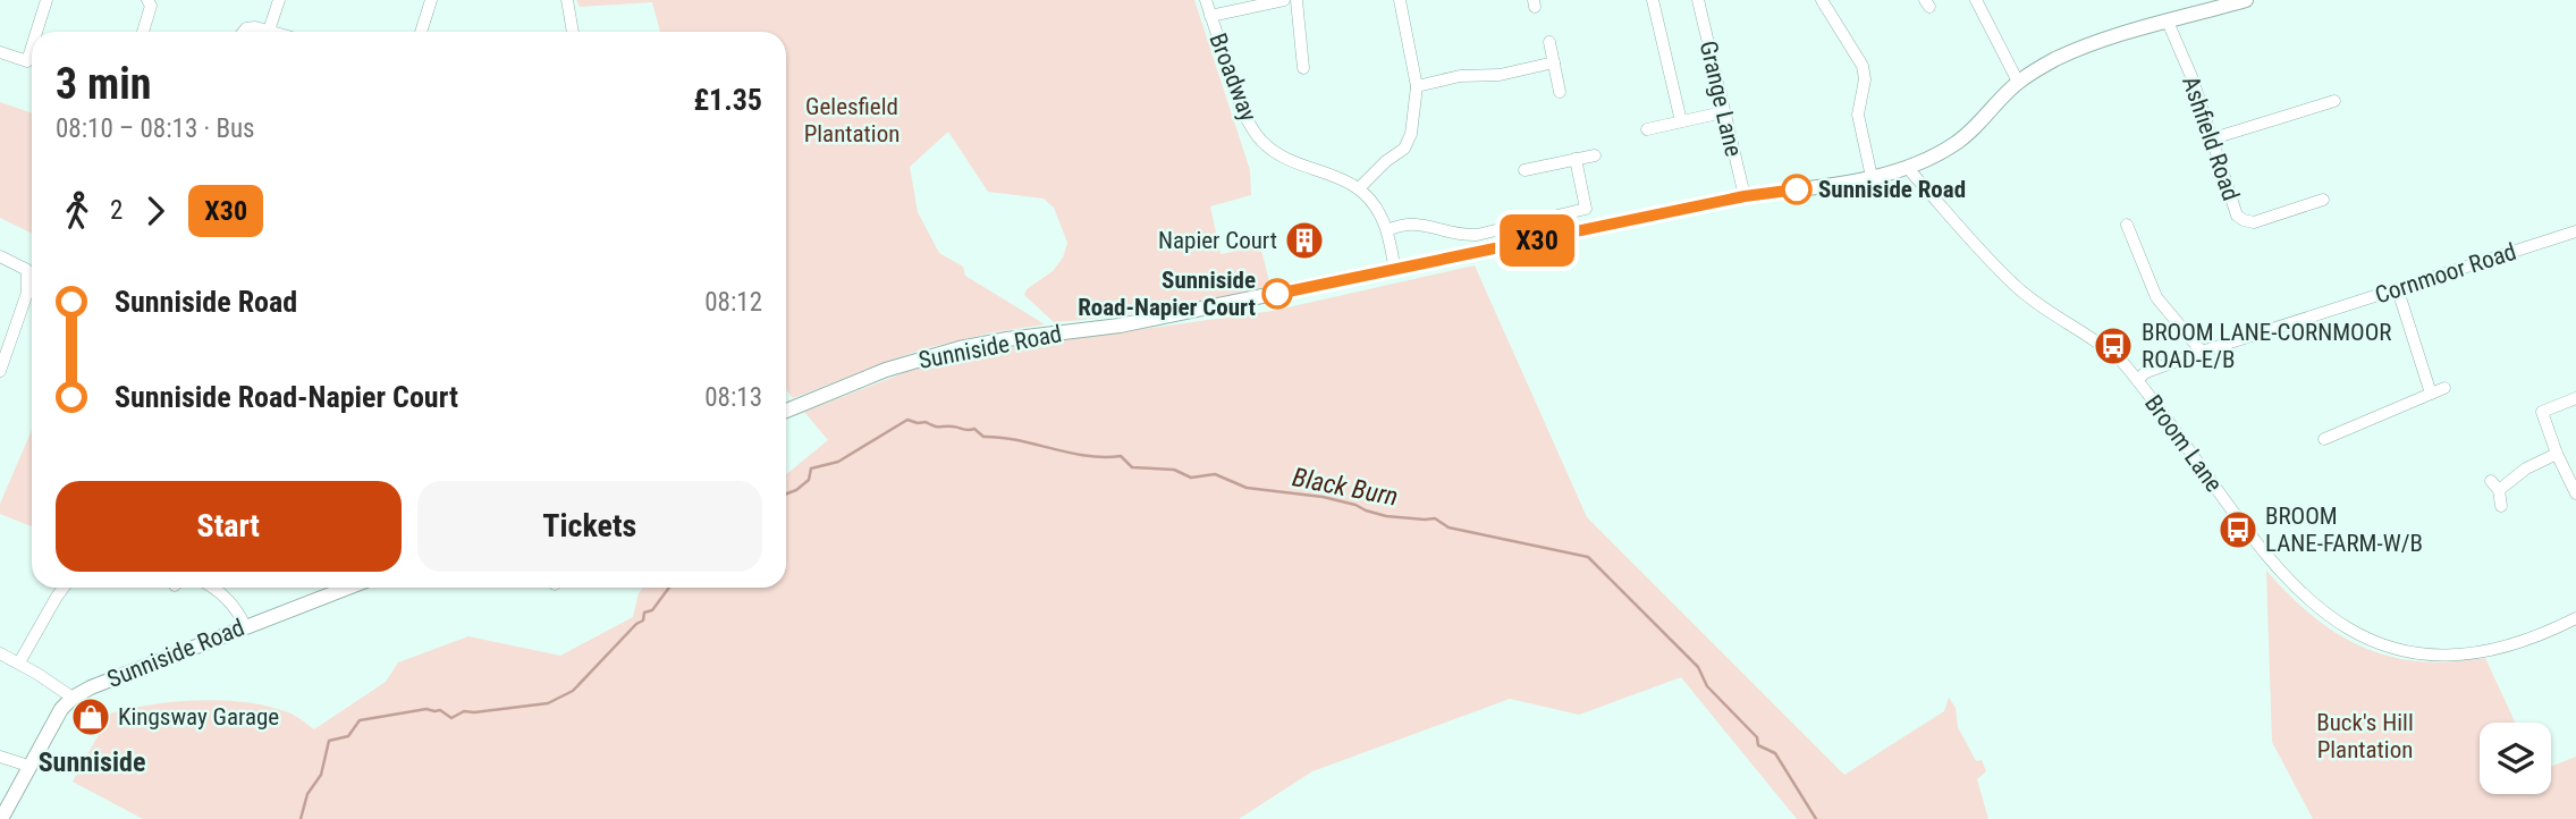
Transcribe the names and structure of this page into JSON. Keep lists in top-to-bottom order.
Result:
{
  "streets": {
    "main road": ["Sunniside Road"],
    "street": [
      "Broadway",
      "Grange Lane",
      "Ashfield Road",
      "Cornmoor Road",
      "Broom Lane"
    ]
  },
  "crossings": [
    ["Broadway", "Sunniside Road"],
    ["Grange Lane", "Sunniside Road"],
    ["Ashfield Road", "Sunniside Road"],
    ["Cornmoor Road", "Broom Lane"],
    ["Sunniside Road", "Broom Lane"]
  ],
  "districts": ["Sunniside"],
  "water": ["Black Burn"],
  "parks": ["Gelesfield Plantation", "Buck's Hill Plantation"],
  "places": {
    "other": ["Sunniside Road", "Sunniside Road-Napier Court"],
    "building": ["Napier Court"],
    "bus stop": ["BROOM LANE-CORNMOOR ROAD-E/B", "BROOM LANE-FARM-W/B"],
    "shop": ["Kingsway Garage"]
  },
  "lines": ["bus line X30"],
  "page": {
    "on_map": "X30",
    "heading": ["3 min", "08:10 – 08:13 · Bus", "£1.35"],
    "legs": ["2", "X30"],
    "list": [
      {
        "name": "Sunniside Road",
        "value": "08:12"
      },
      {
        "name": "Sunniside Road-Napier Court",
        "value": "08:13"
      }
    ],
    "buttons": ["Start", "Tickets"]
  }
}
